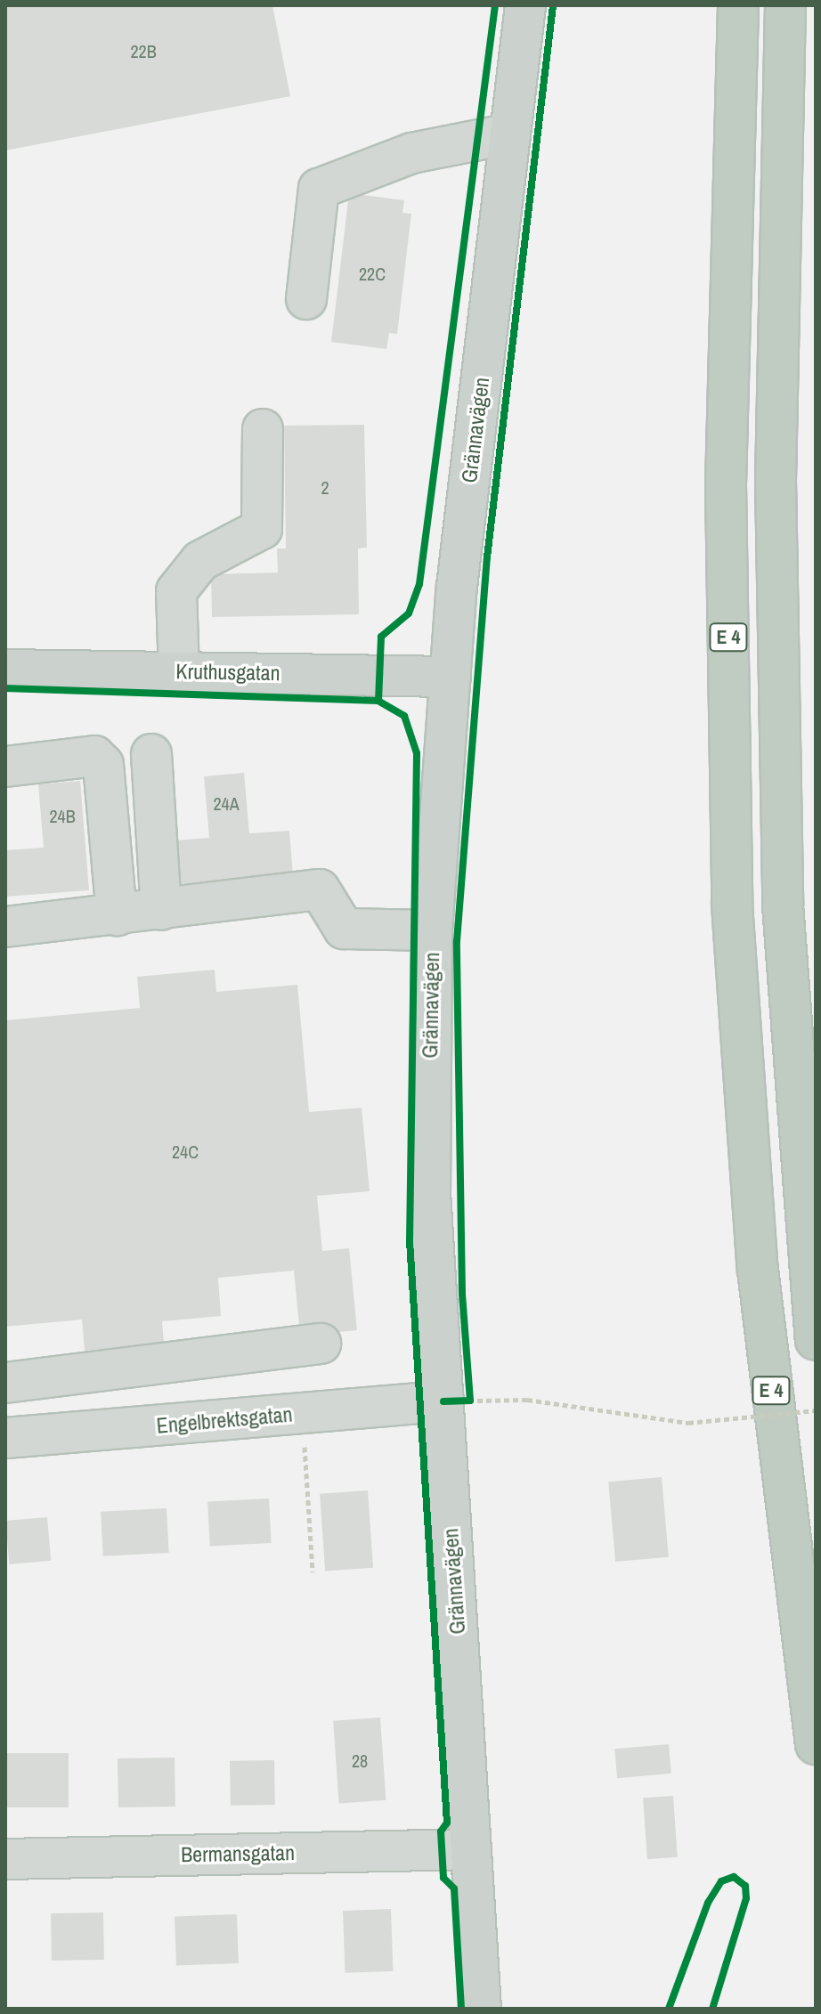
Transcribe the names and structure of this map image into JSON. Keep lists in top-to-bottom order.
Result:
{
  "streets": {
    "highway": ["E 4"],
    "main road": ["Grännavägen", "Kruthusgatan"],
    "street": ["Engelbrektsgatan", "Bermansgatan"]
  },
  "crossings": [
    ["Grännavägen", "Kruthusgatan"],
    ["Grännavägen", "Engelbrektsgatan"],
    ["Grännavägen", "Bermansgatan"]
  ],
  "house_numbers": [
    "22B",
    "22C",
    "2",
    "24A",
    "24B",
    "24C",
    "28"
  ]
}
